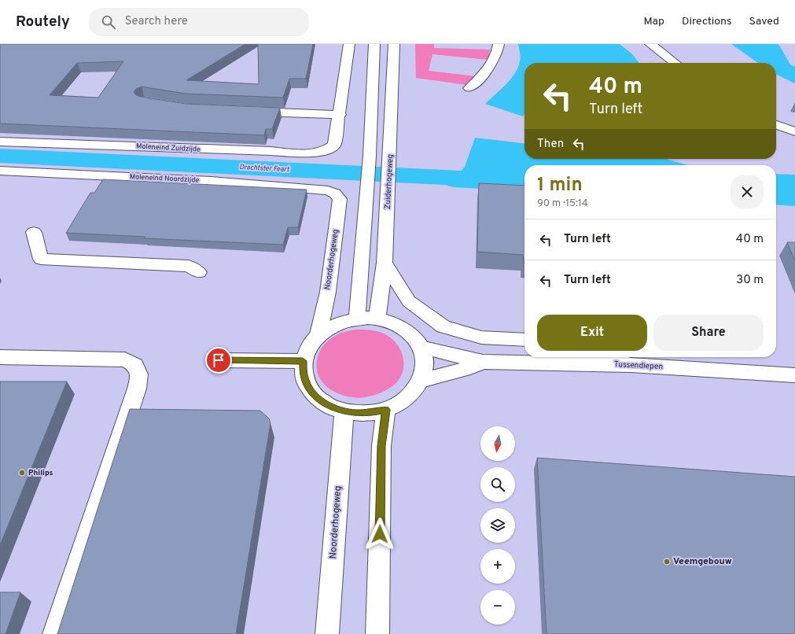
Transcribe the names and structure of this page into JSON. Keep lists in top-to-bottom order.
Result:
{
  "streets": {
    "main road": [
      "Moleneind Zuidzijde",
      "Moleneind Noordzijde",
      "Zuiderhogeweg",
      "Noorderhogeweg",
      "Tussendiepen"
    ]
  },
  "crossings": [
    ["Moleneind Noordzijde", "Noorderhogeweg"],
    ["Zuiderhogeweg", "Noorderhogeweg"],
    ["Zuiderhogeweg", "Tussendiepen"],
    ["Noorderhogeweg", "Tussendiepen"]
  ],
  "water": ["Drachtster Feart"],
  "places": ["Philips", "Veemgebouw"],
  "north": "bottom",
  "page": {
    "header": "Routely",
    "search": "Search here",
    "nav": ["Map", "Directions", "Saved"],
    "turn": ["40 m", "Turn left"],
    "then": "Then",
    "heading": ["1 min", "90 m · 15:14"],
    "list": [
      {
        "name": "Turn left",
        "value": "40 m"
      },
      {
        "name": "Turn left",
        "value": "30 m"
      }
    ],
    "buttons": ["Exit", "Share"],
    "map_buttons": ["+", "−"]
  }
}
